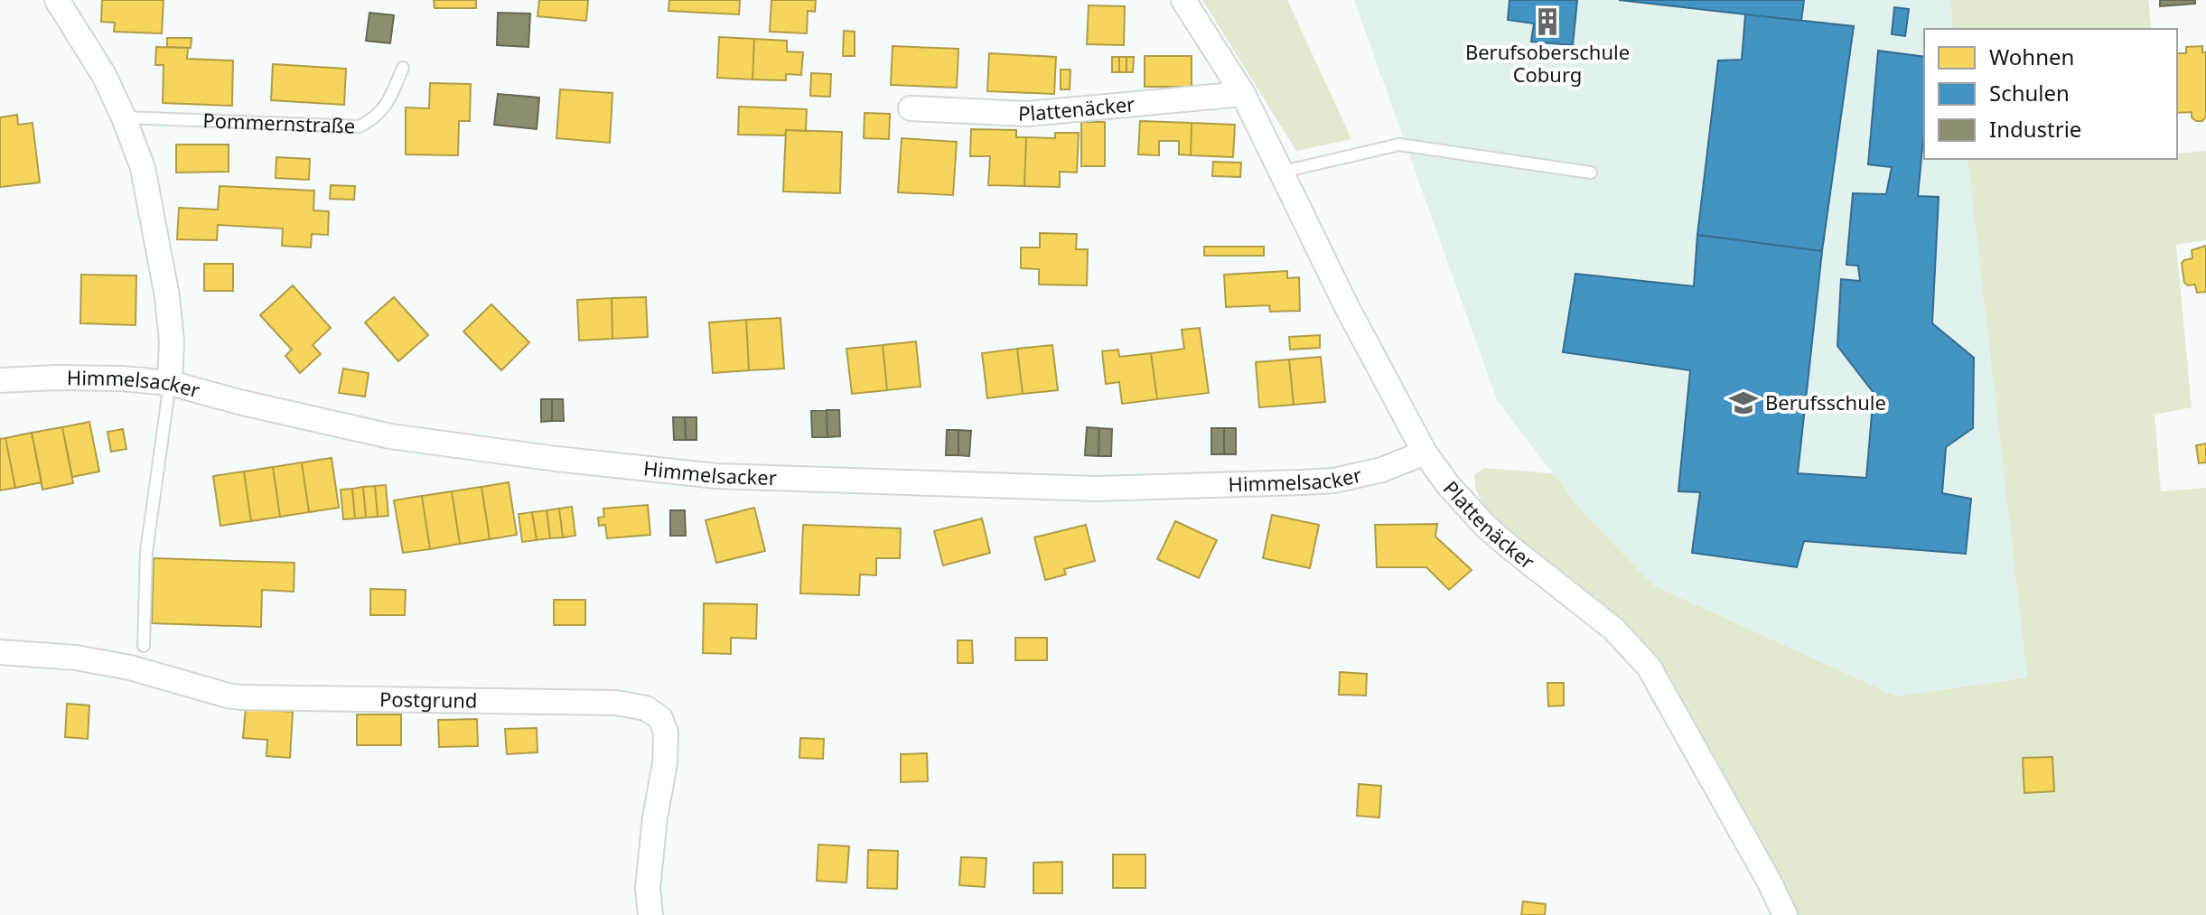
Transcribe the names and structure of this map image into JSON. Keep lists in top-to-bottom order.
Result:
{
  "streets": {
    "street": ["Plattenäcker", "Himmelsacker", "Postgrund"],
    "lane": ["Pommernstraße"]
  },
  "crossings": [
    ["Plattenäcker", "Himmelsacker"]
  ],
  "places": {
    "building": ["Berufsoberschule Coburg"],
    "school or university": ["Berufsschule"]
  },
  "legend": ["Wohnen", "Schulen", "Industrie"]
}
